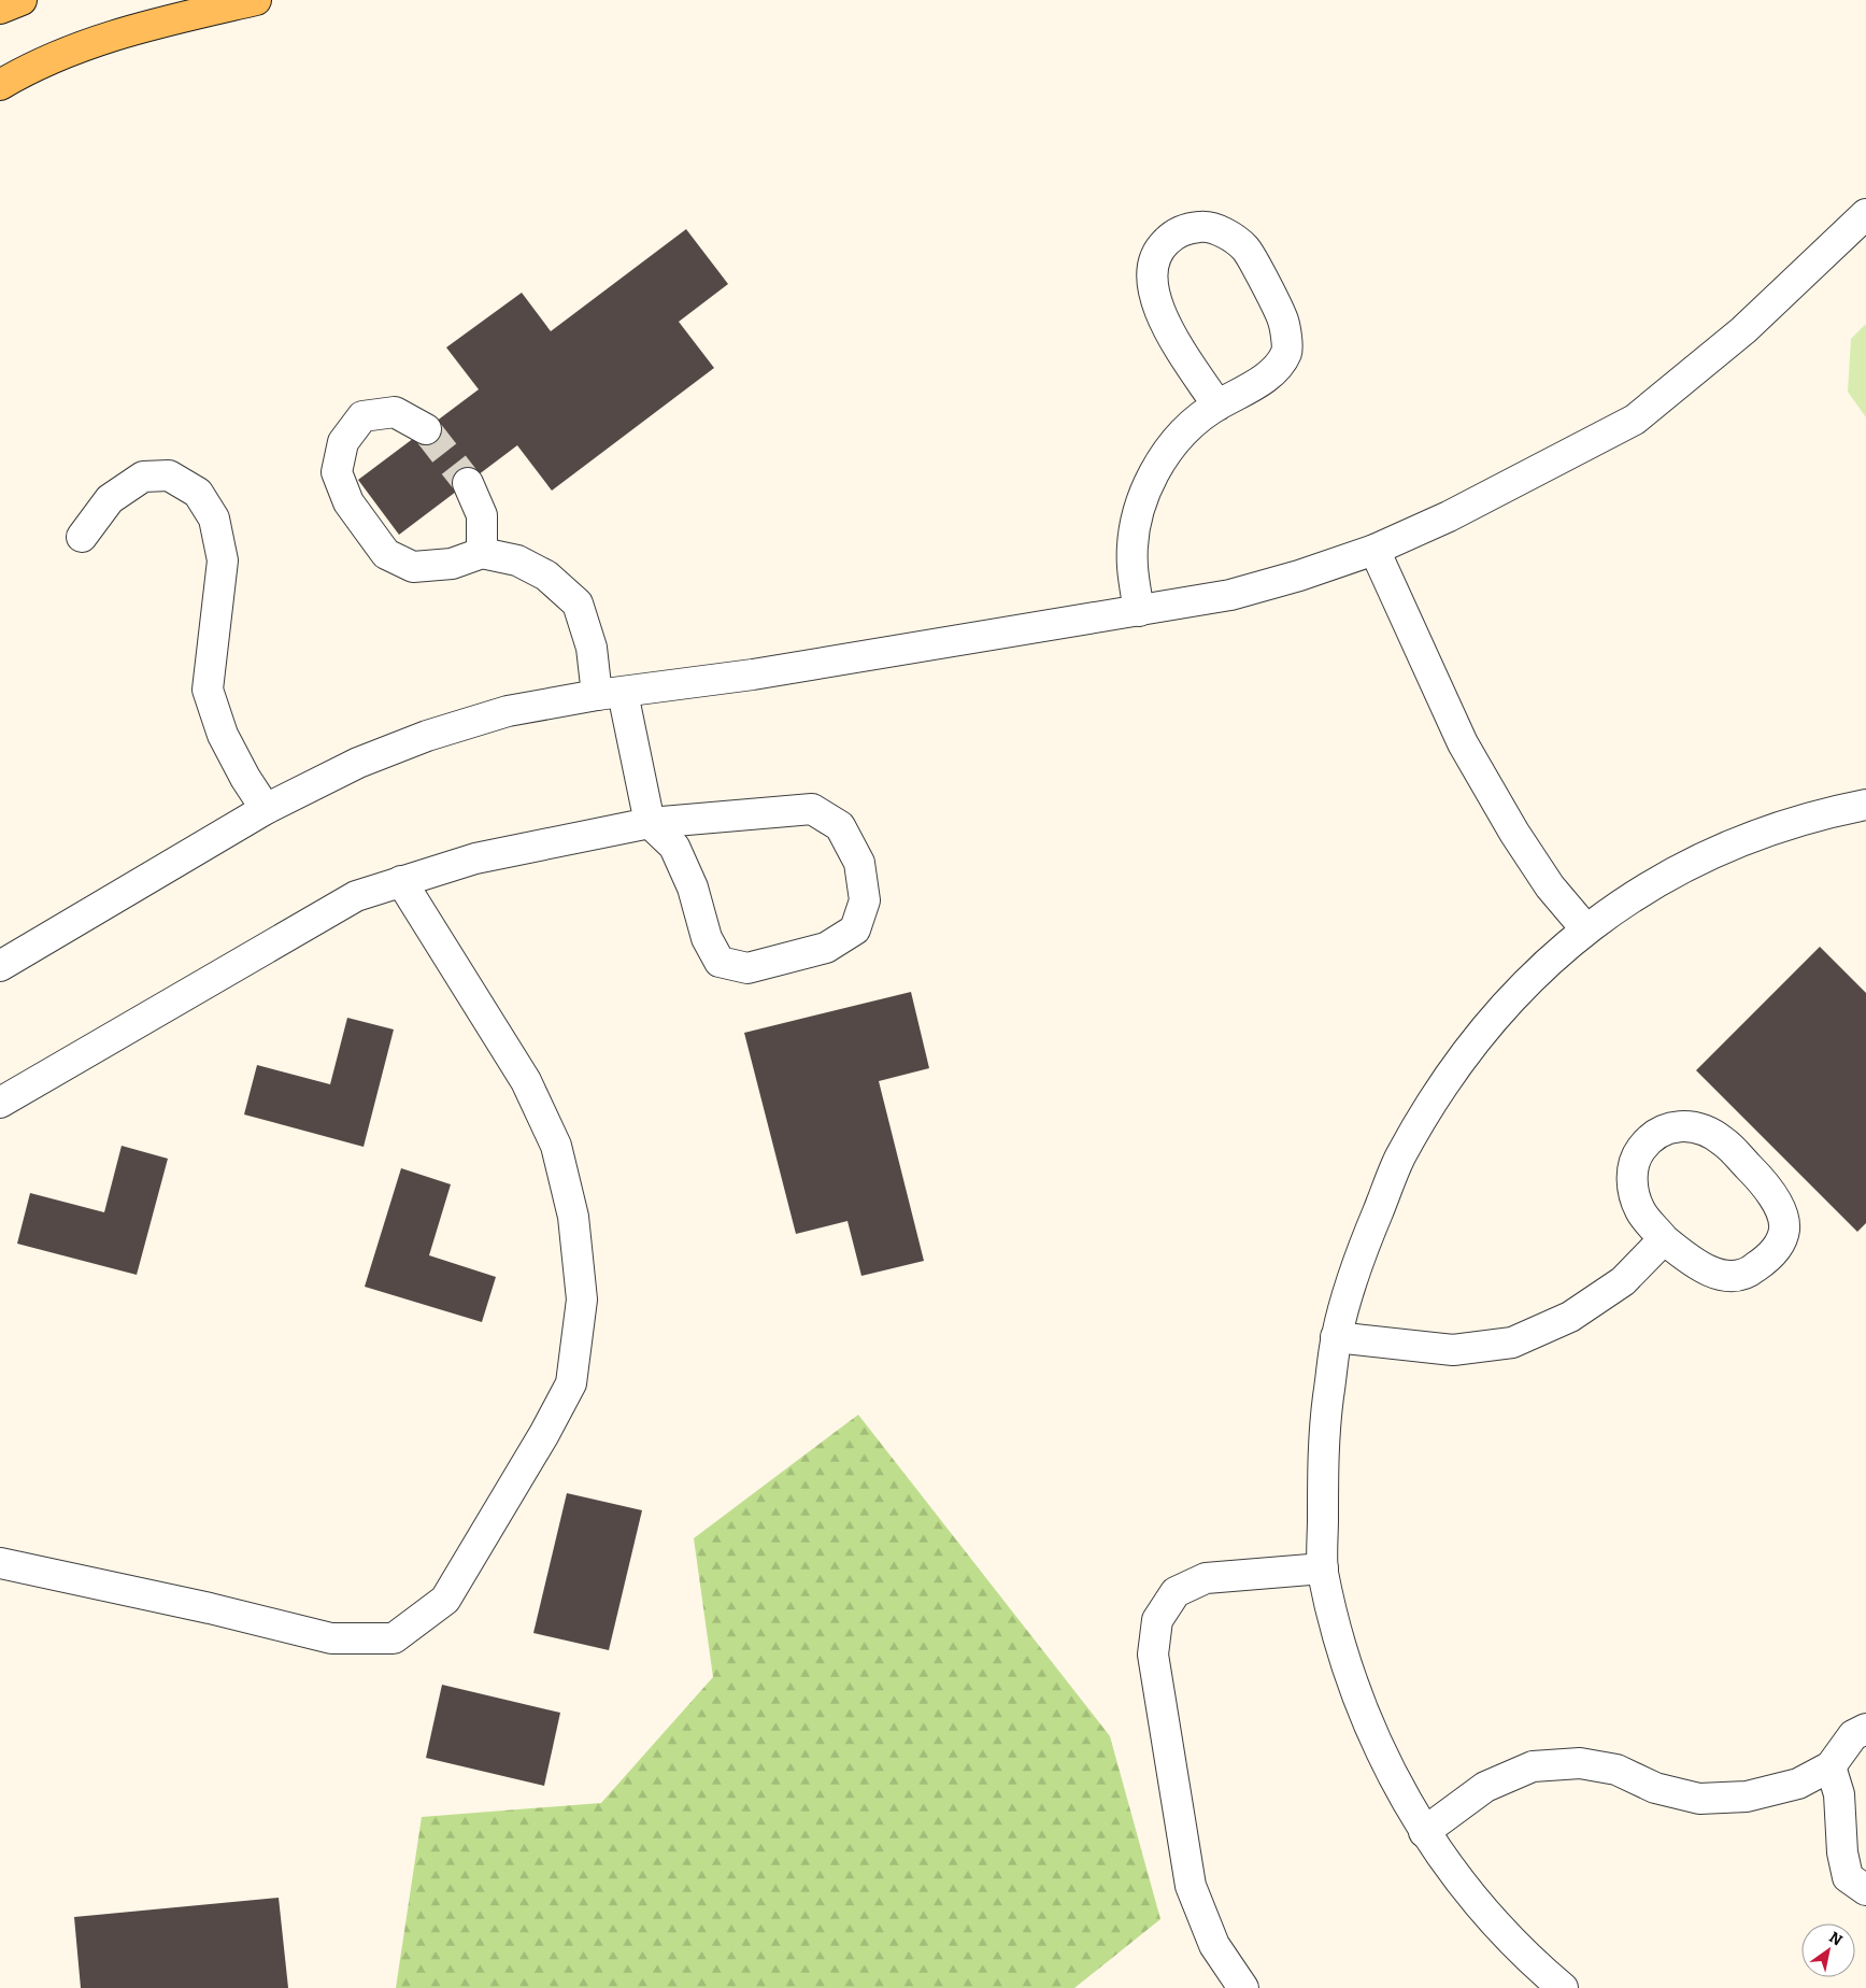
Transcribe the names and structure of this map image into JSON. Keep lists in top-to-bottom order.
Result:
{
  "north": "top right"
}
